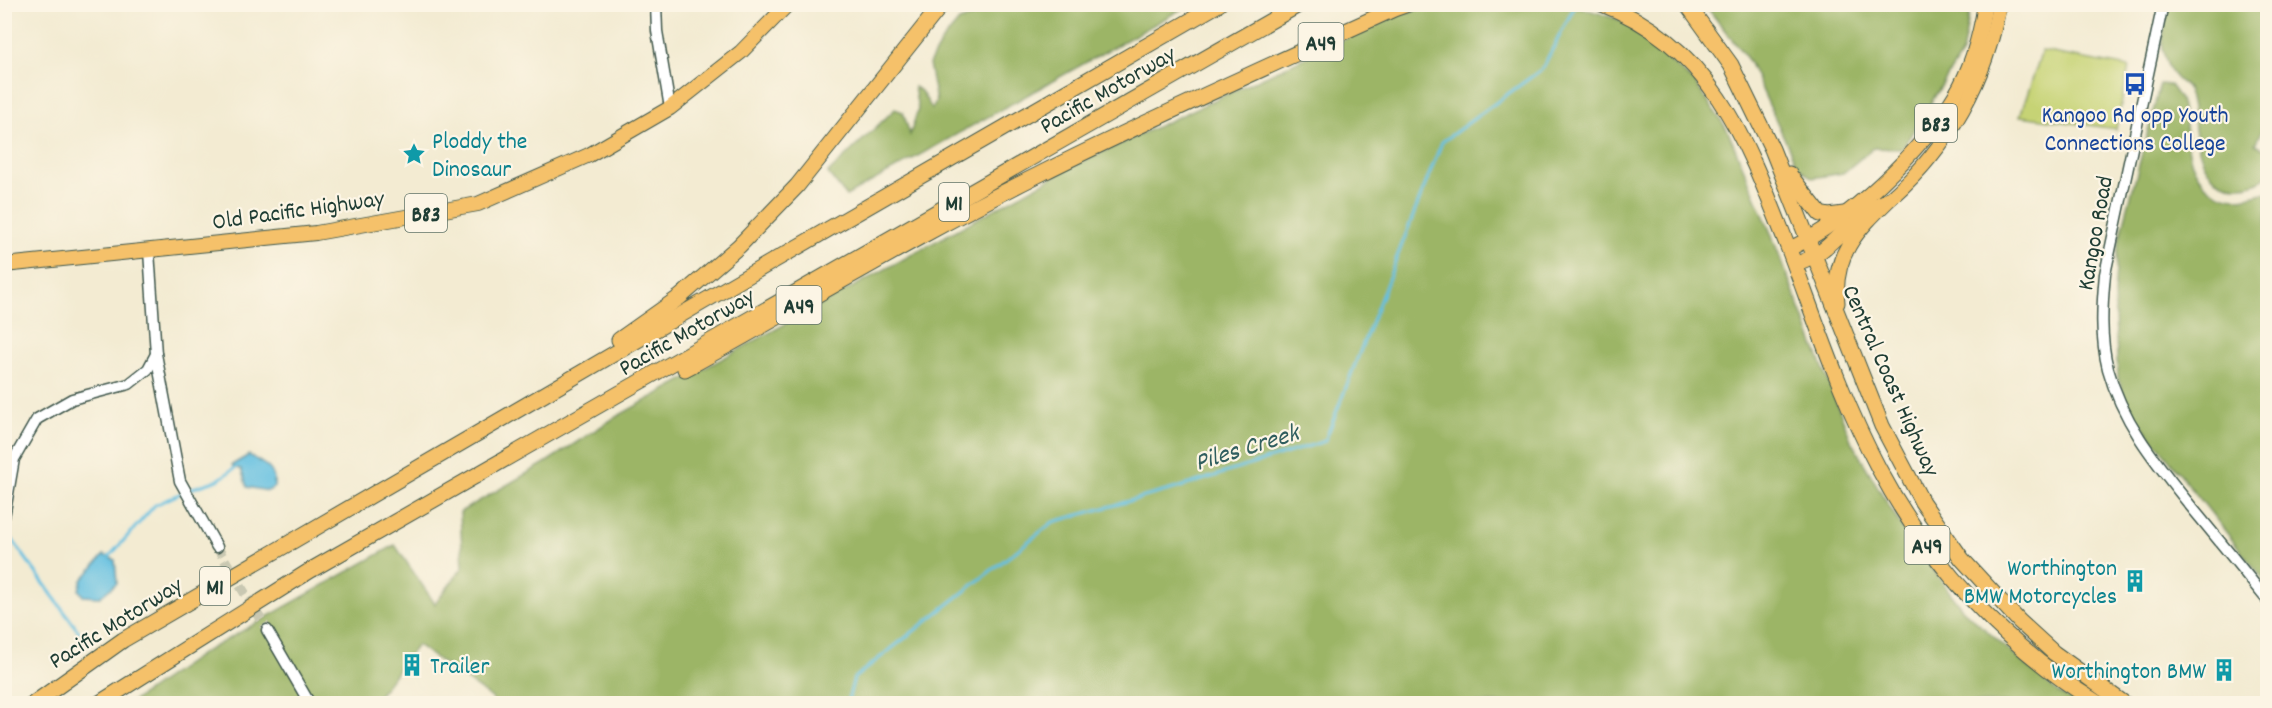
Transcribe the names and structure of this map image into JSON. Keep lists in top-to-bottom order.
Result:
{
  "streets": {
    "highway": [
      "A49",
      "Pacific Motorway",
      "M1",
      "Central Coast Highway"
    ],
    "main road": ["B83", "Old Pacific Highway"],
    "street": ["Kangoo Road"]
  },
  "crossings": [
    ["A49", "Pacific Motorway"],
    ["A49", "B83"],
    ["A49", "Central Coast Highway"],
    ["B83", "Central Coast Highway"]
  ],
  "water": ["Piles Creek"],
  "places": {
    "bus stop": ["Kangoo Rd opp Youth Connections College"],
    "place": ["Ploddy the Dinosaur"],
    "building": ["Worthington BMW Motorcycles", "Trailer", "Worthington BMW"]
  }
}
